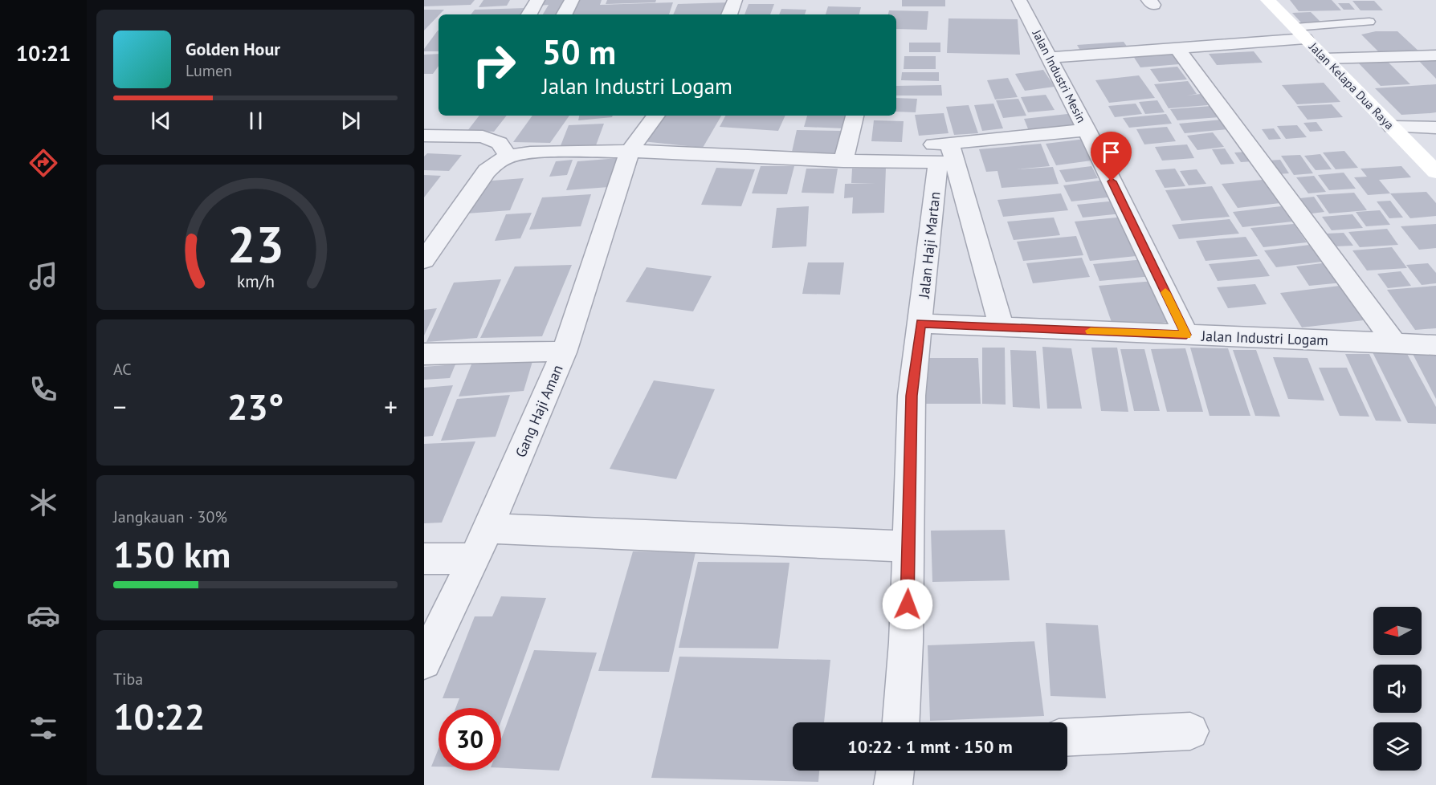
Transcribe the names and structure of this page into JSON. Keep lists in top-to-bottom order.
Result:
{
  "streets": {
    "main road": ["Jalan Kelapa Dua Raya"],
    "street": [
      "Jalan Industri Mesin",
      "Jalan Haji Martan",
      "Jalan Industri Logam",
      "Gang Haji Aman"
    ]
  },
  "crossings": [
    ["Jalan Industri Mesin", "Jalan Industri Logam"],
    ["Jalan Haji Martan", "Jalan Industri Logam"]
  ],
  "north": "left",
  "page": {
    "tabs": "10:21",
    "turn": ["50 m", "Jalan Industri Logam"],
    "song": ["Golden Hour", "Lumen"],
    "tile": [
      "AC",
      ["Jangkauan · 30%", "150 km"],
      ["Tiba", "10:22"]
    ],
    "heat": ["−", "23°", "+"],
    "limit": "30",
    "trip": "10:22 · 1 mnt · 150 m",
    "gauge": ["23", "km/h"]
  }
}
